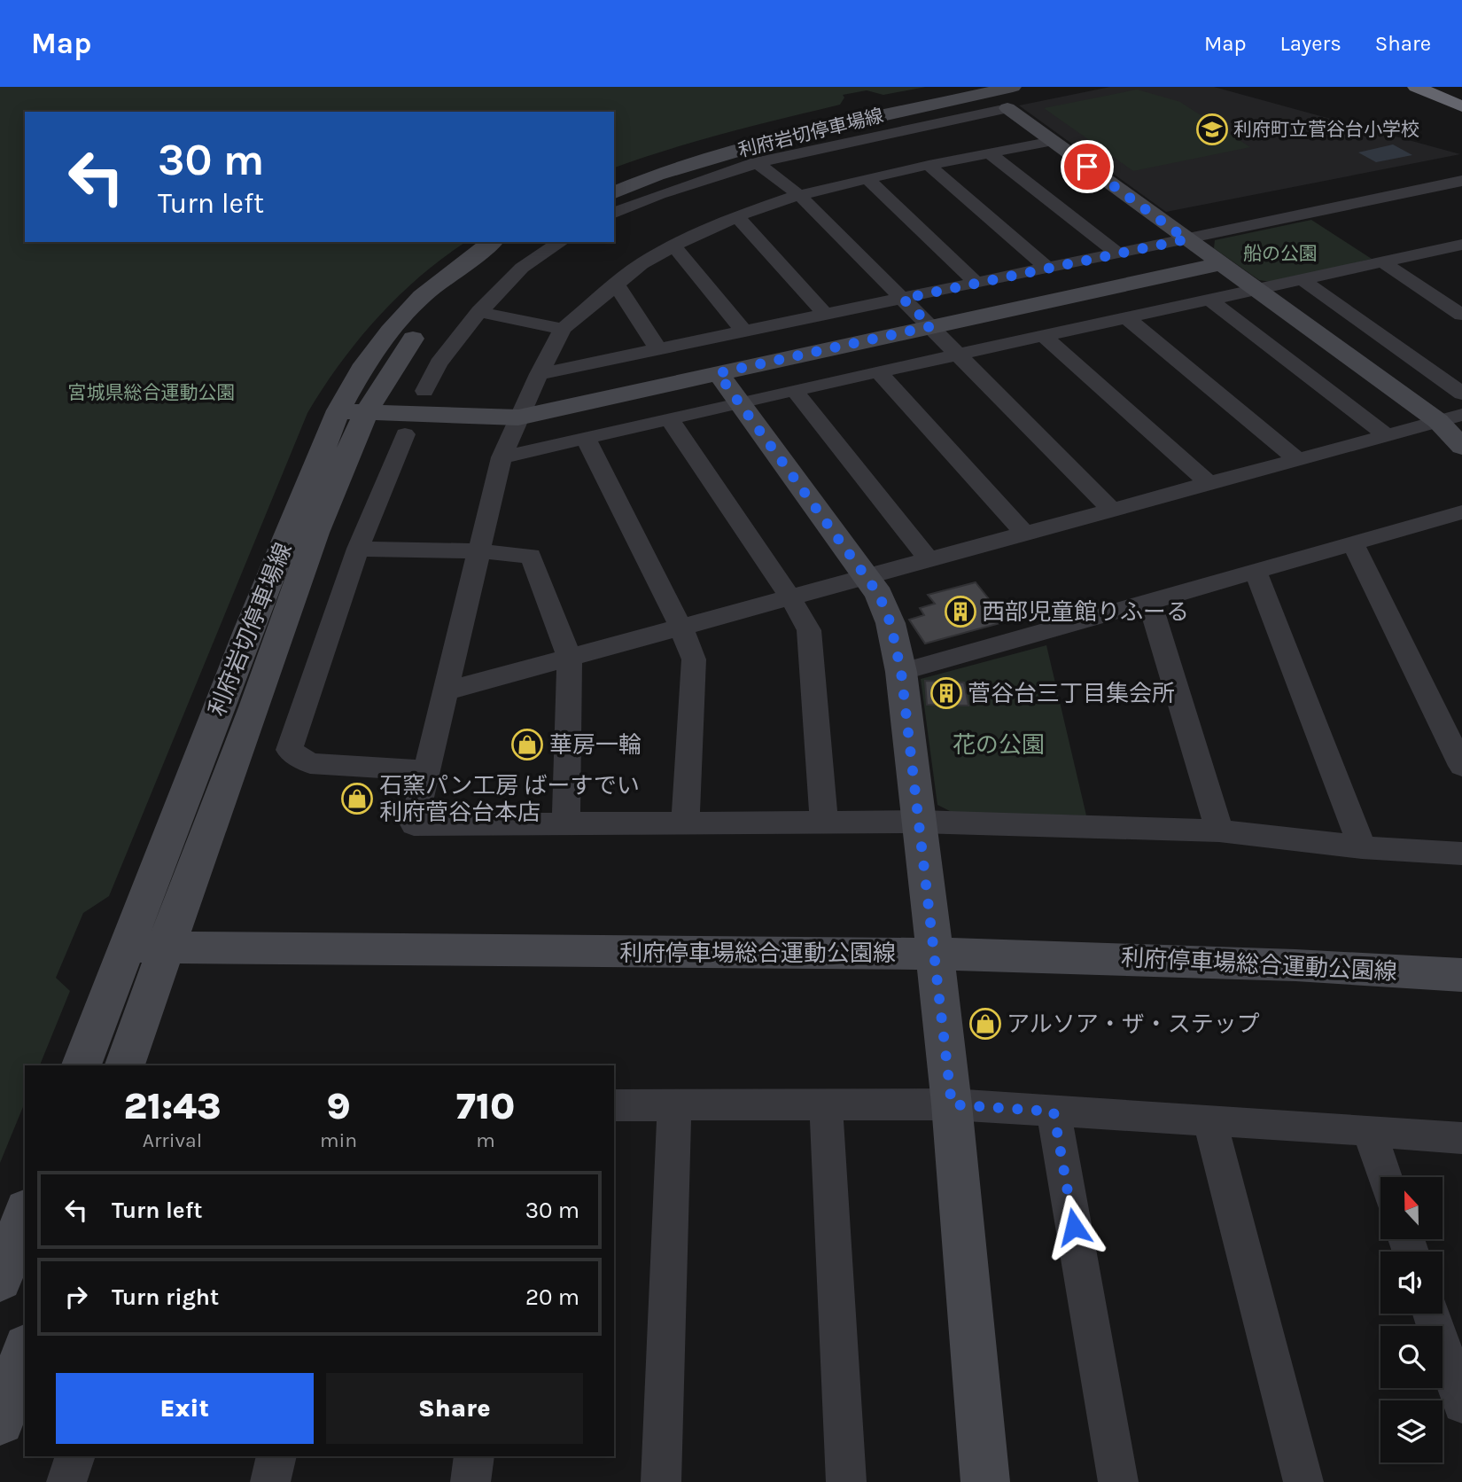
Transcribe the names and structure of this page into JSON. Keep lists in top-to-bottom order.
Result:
{
  "streets": {
    "main road": ["利府岩切停車場線", "利府停車場総合運動公園線"]
  },
  "crossings": [
    ["利府岩切停車場線", "利府停車場総合運動公園線"]
  ],
  "parks": ["船の公園", "宮城県総合運動公園", "花の公園"],
  "places": {
    "school or university": ["利府町立菅谷台小学校"],
    "building": ["西部児童館りふーる", "菅谷台三丁目集会所"],
    "shop": ["華房一輪", "石窯パン工房 ばーすでい 利府菅谷台本店", "アルソア・ザ・ステップ"]
  },
  "north": "top",
  "page": {
    "header": "Map",
    "nav": ["Map", "Layers", "Share"],
    "turn": ["30 m", "Turn left"],
    "eta": [
      "21:43",
      "Arrival",
      "9",
      "min",
      "710",
      "m"
    ],
    "list": [
      {
        "name": "Turn left",
        "value": "30 m"
      },
      {
        "name": "Turn right",
        "value": "20 m"
      }
    ],
    "buttons": ["Exit", "Share"]
  }
}
